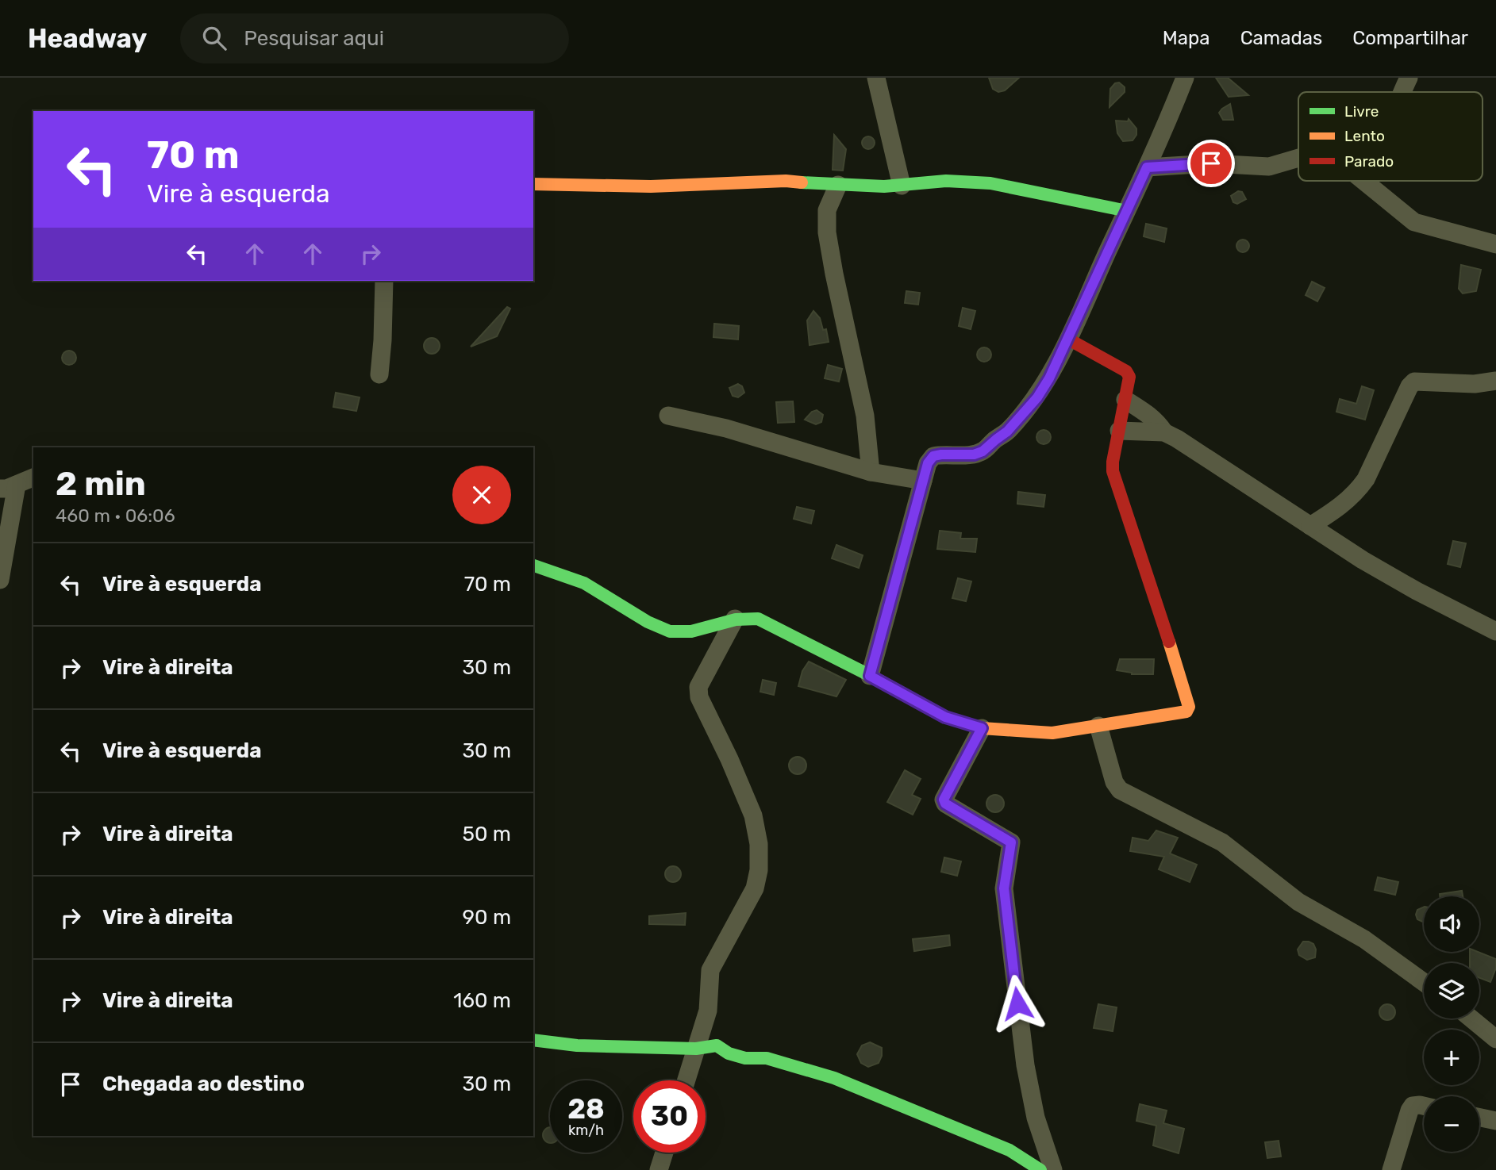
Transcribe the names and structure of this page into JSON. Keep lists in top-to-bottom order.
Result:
{
  "legend": ["Livre", "Lento", "Parado"],
  "page": {
    "header": "Headway",
    "search": "Pesquisar aqui",
    "nav": ["Mapa", "Camadas", "Compartilhar"],
    "turn": ["70 m", "Vire à esquerda"],
    "heading": ["2 min", "460 m · 06:06"],
    "list": [
      {
        "name": "Vire à esquerda",
        "value": "70 m"
      },
      {
        "name": "Vire à direita",
        "value": "30 m"
      },
      {
        "name": "Vire à esquerda",
        "value": "30 m"
      },
      {
        "name": "Vire à direita",
        "value": "50 m"
      },
      {
        "name": "Vire à direita",
        "value": "90 m"
      },
      {
        "name": "Vire à direita",
        "value": "160 m"
      },
      {
        "name": "Chegada ao destino",
        "value": "30 m"
      }
    ],
    "map_buttons": ["+", "−"],
    "speed": "28 km/h",
    "limit": "30"
  }
}
